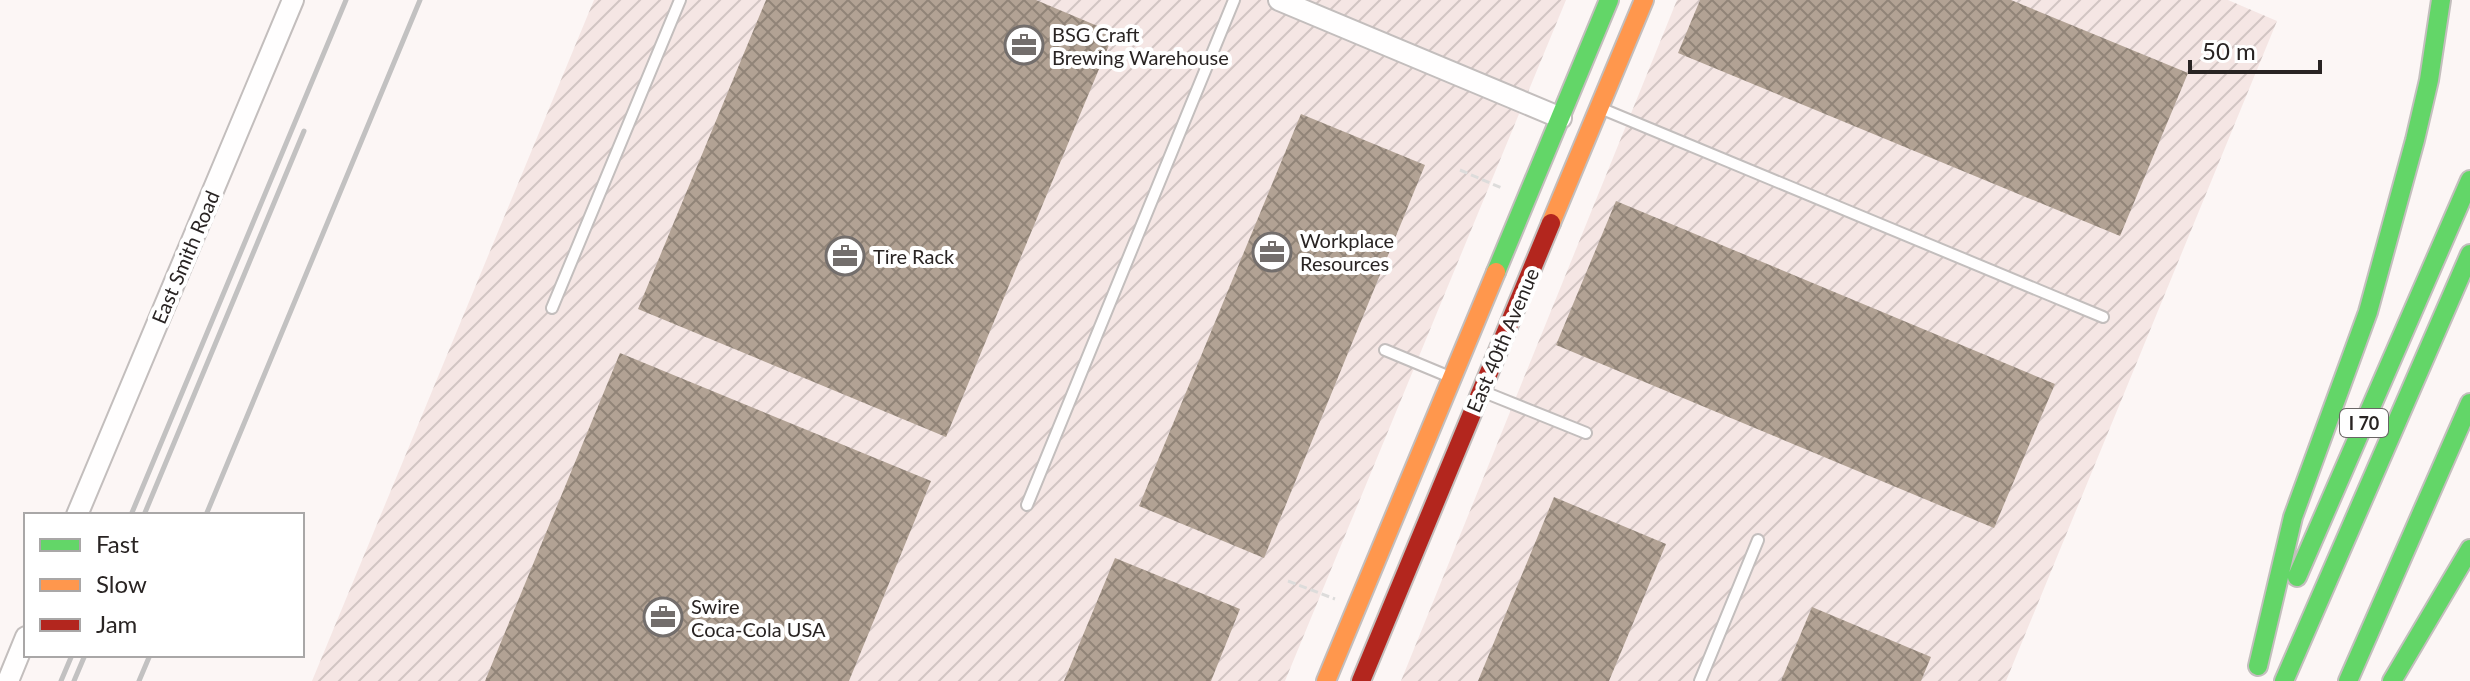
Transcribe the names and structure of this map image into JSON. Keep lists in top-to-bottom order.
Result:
{
  "streets": {
    "main road": ["East 40th Avenue", "I 70"],
    "street": ["East Smith Road"]
  },
  "places": {
    "office": [
      "BSG Craft Brewing Warehouse",
      "Workplace Resources",
      "Tire Rack",
      "Swire Coca-Cola USA"
    ]
  },
  "legend": ["Fast", "Slow", "Jam"],
  "scale_bar": "50 m"
}
